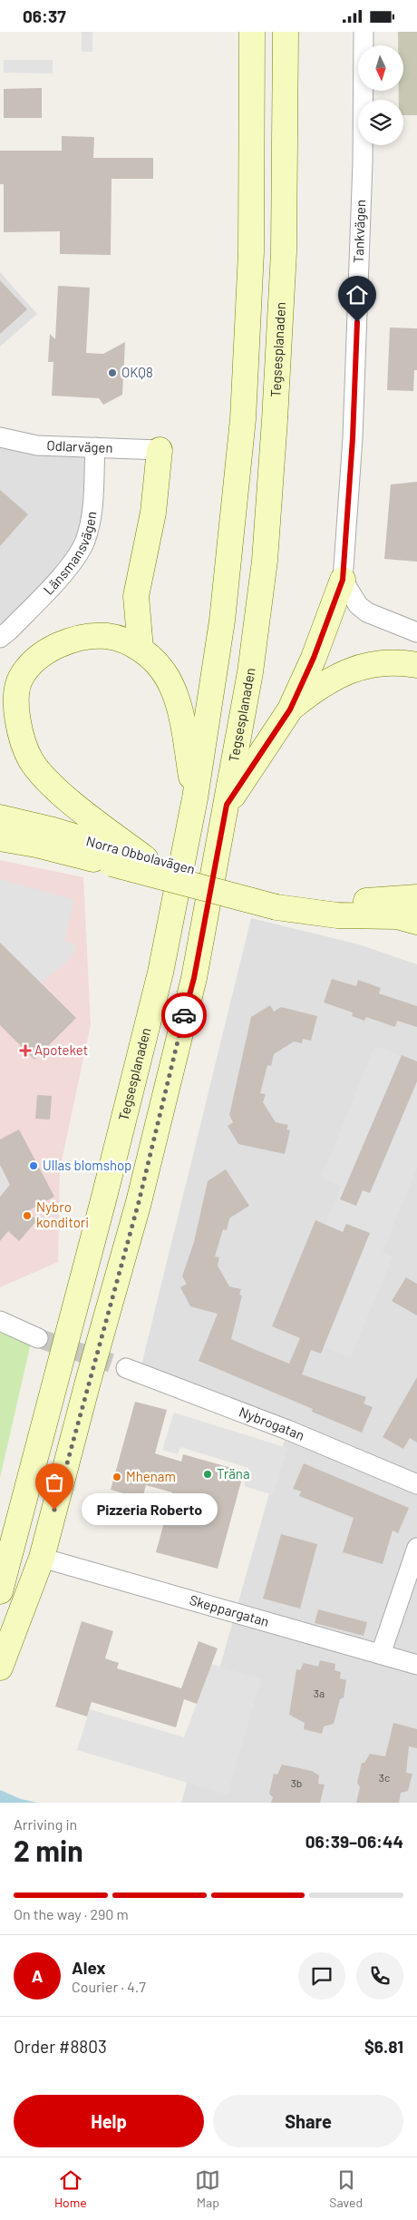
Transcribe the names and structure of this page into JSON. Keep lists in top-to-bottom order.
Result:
{
  "streets": {
    "main road": ["Tegsesplanaden", "Norra Obbolavägen"],
    "street": [
      "Tankvägen",
      "Odlarvägen",
      "Länsmansvägen",
      "Nybrogatan",
      "Skeppargatan"
    ]
  },
  "crossings": [
    ["Tegsesplanaden", "Skeppargatan"],
    ["Odlarvägen", "Länsmansvägen"]
  ],
  "places": {
    "other": [
      "OKQ8",
      "Ullas blomshop",
      "Nybro konditori",
      "Träna",
      "Mhenam",
      "Pizzeria Roberto"
    ],
    "health": ["Apoteket"]
  },
  "house_numbers": ["3a", "3c", "3b"],
  "north": "bottom",
  "page": {
    "status": "06:37",
    "bubble": "Pizzeria Roberto",
    "heading": ["2 min", "Arriving in", "06:39–06:44"],
    "panel": [
      "Alex",
      "Courier · 4.7",
      "Order #8803",
      "$6.81"
    ],
    "bar": "On the way · 290 m",
    "round": "A",
    "buttons": ["Help", "Share"],
    "tabs": ["Home", "Map", "Saved"]
  }
}
